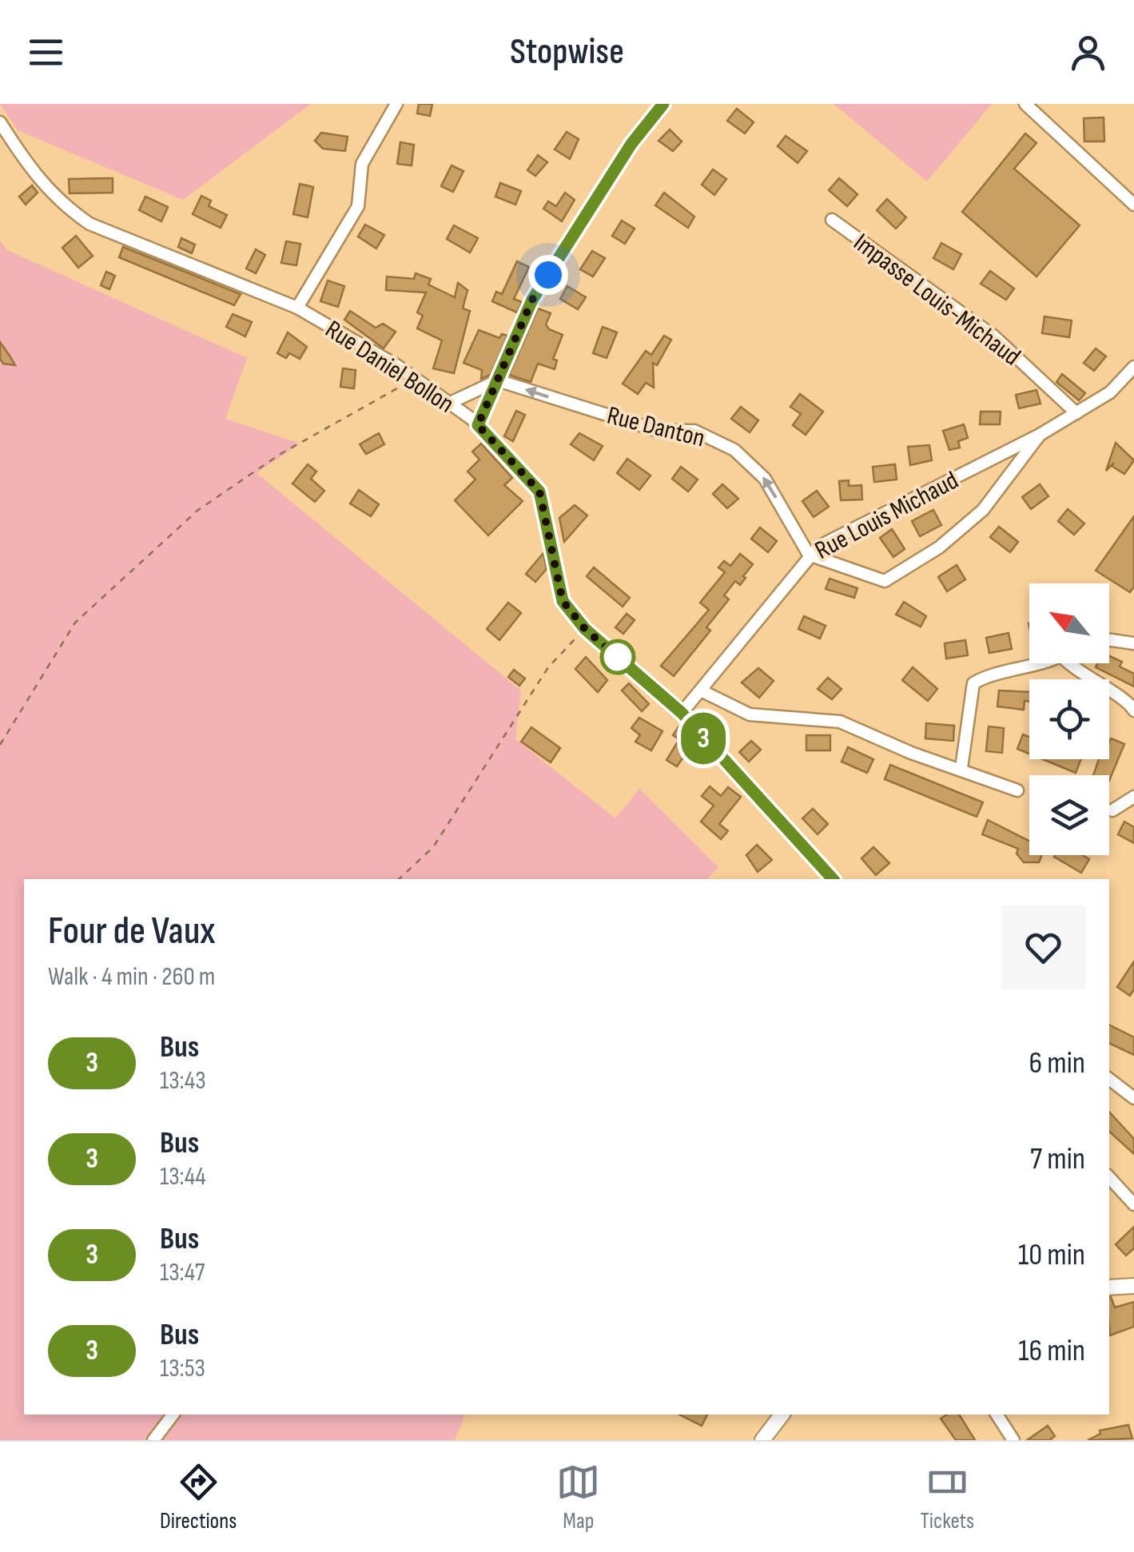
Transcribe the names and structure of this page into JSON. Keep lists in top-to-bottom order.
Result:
{
  "streets": {
    "street": [
      "Impasse Louis-Michaud",
      "Rue Daniel Bollon",
      "Rue Danton",
      "Rue Louis Michaud"
    ]
  },
  "crossings": [
    ["Impasse Louis-Michaud", "Rue Louis Michaud"],
    ["Rue Daniel Bollon", "Rue Louis Michaud"],
    ["Rue Danton", "Rue Louis Michaud"]
  ],
  "one_way": ["Rue Danton"],
  "lines": ["bus line 3"],
  "north": "top left",
  "page": {
    "header": "Stopwise",
    "on_map": "3",
    "heading": ["Four de Vaux", "Walk · 4 min · 260 m"],
    "list": [
      {
        "mark": "3",
        "name": "Bus",
        "note": "13:43",
        "value": "6 min"
      },
      {
        "mark": "3",
        "name": "Bus",
        "note": "13:44",
        "value": "7 min"
      },
      {
        "mark": "3",
        "name": "Bus",
        "note": "13:47",
        "value": "10 min"
      },
      {
        "mark": "3",
        "name": "Bus",
        "note": "13:53",
        "value": "16 min"
      }
    ],
    "tabs": ["Directions", "Map", "Tickets"]
  }
}
